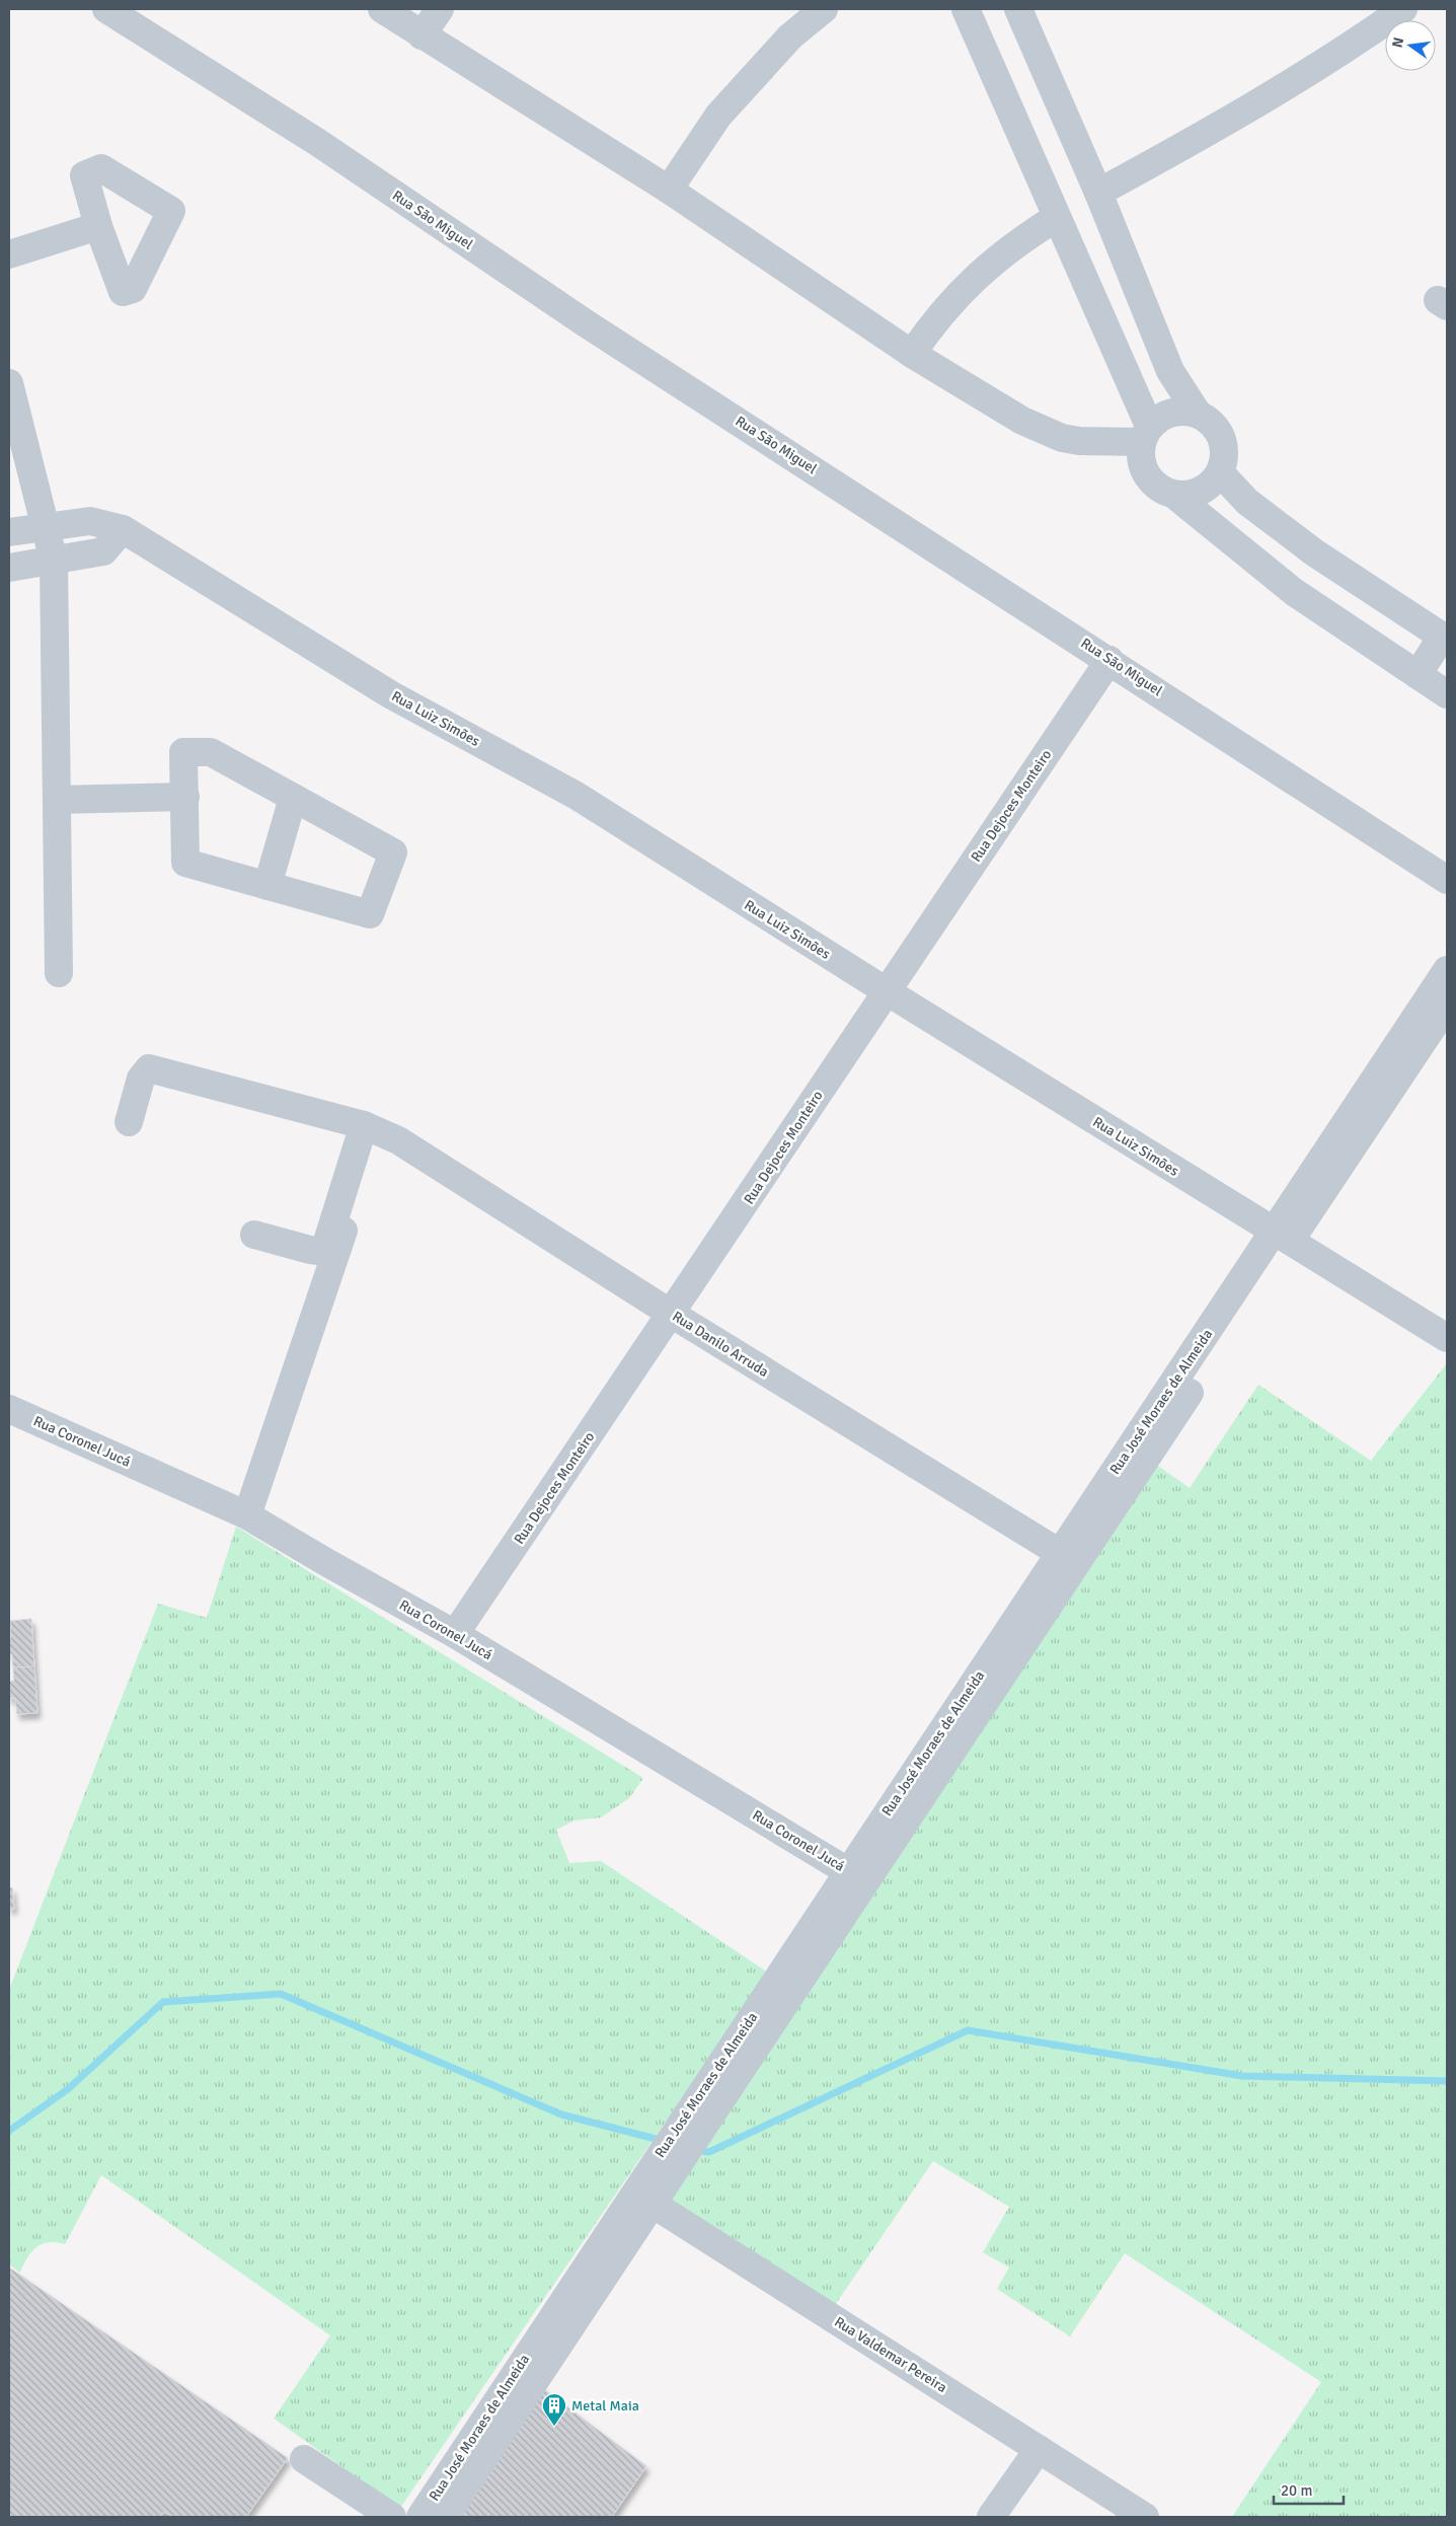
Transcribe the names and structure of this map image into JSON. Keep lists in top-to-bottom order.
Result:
{
  "streets": {
    "street": [
      "Rua São Miguel",
      "Rua Luiz Simões",
      "Rua Dejoces Monteiro",
      "Rua Danilo Arruda",
      "Rua José Moraes de Almeida",
      "Rua Coronel Jucá",
      "Rua Valdemar Pereira"
    ]
  },
  "crossings": [
    ["Rua São Miguel", "Rua Dejoces Monteiro"],
    ["Rua Luiz Simões", "Rua Dejoces Monteiro"],
    ["Rua Luiz Simões", "Rua José Moraes de Almeida"],
    ["Rua Dejoces Monteiro", "Rua Danilo Arruda"],
    ["Rua Dejoces Monteiro", "Rua Coronel Jucá"],
    ["Rua Danilo Arruda", "Rua José Moraes de Almeida"],
    ["Rua José Moraes de Almeida", "Rua Coronel Jucá"],
    ["Rua José Moraes de Almeida", "Rua Valdemar Pereira"]
  ],
  "places": {
    "building": ["Metal Maia"]
  },
  "scale_bar": "20 m",
  "north": "left"
}
